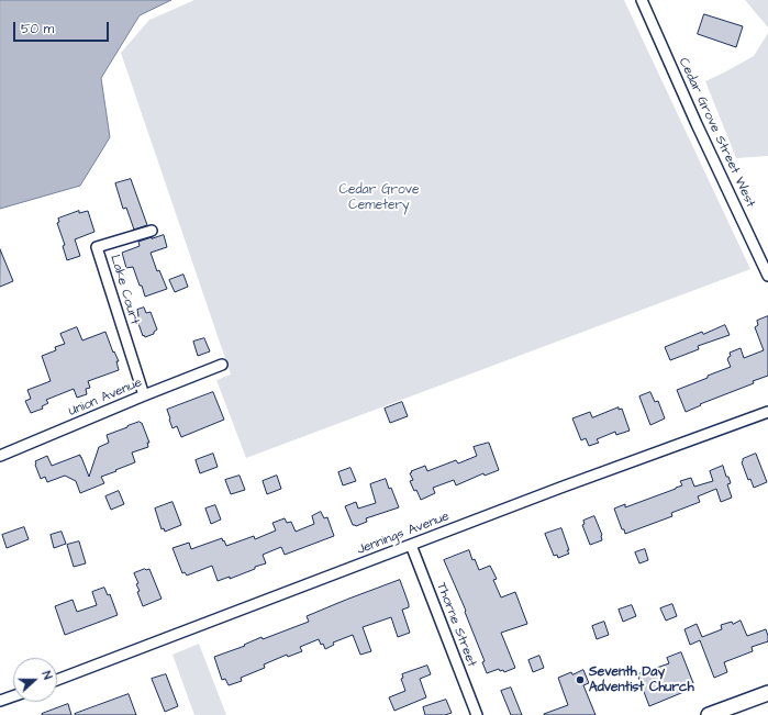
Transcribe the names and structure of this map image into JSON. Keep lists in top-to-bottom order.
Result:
{
  "streets": {
    "street": [
      "Cedar Grove Street West",
      "Lake Court",
      "Union Avenue",
      "Jennings Avenue",
      "Thorne Street"
    ]
  },
  "crossings": [
    ["Lake Court", "Union Avenue"],
    ["Jennings Avenue", "Thorne Street"]
  ],
  "parks": ["Cedar Grove Cemetery"],
  "places": ["Seventh Day Adventist Church"],
  "scale_bar": "50 m",
  "north": "right"
}
